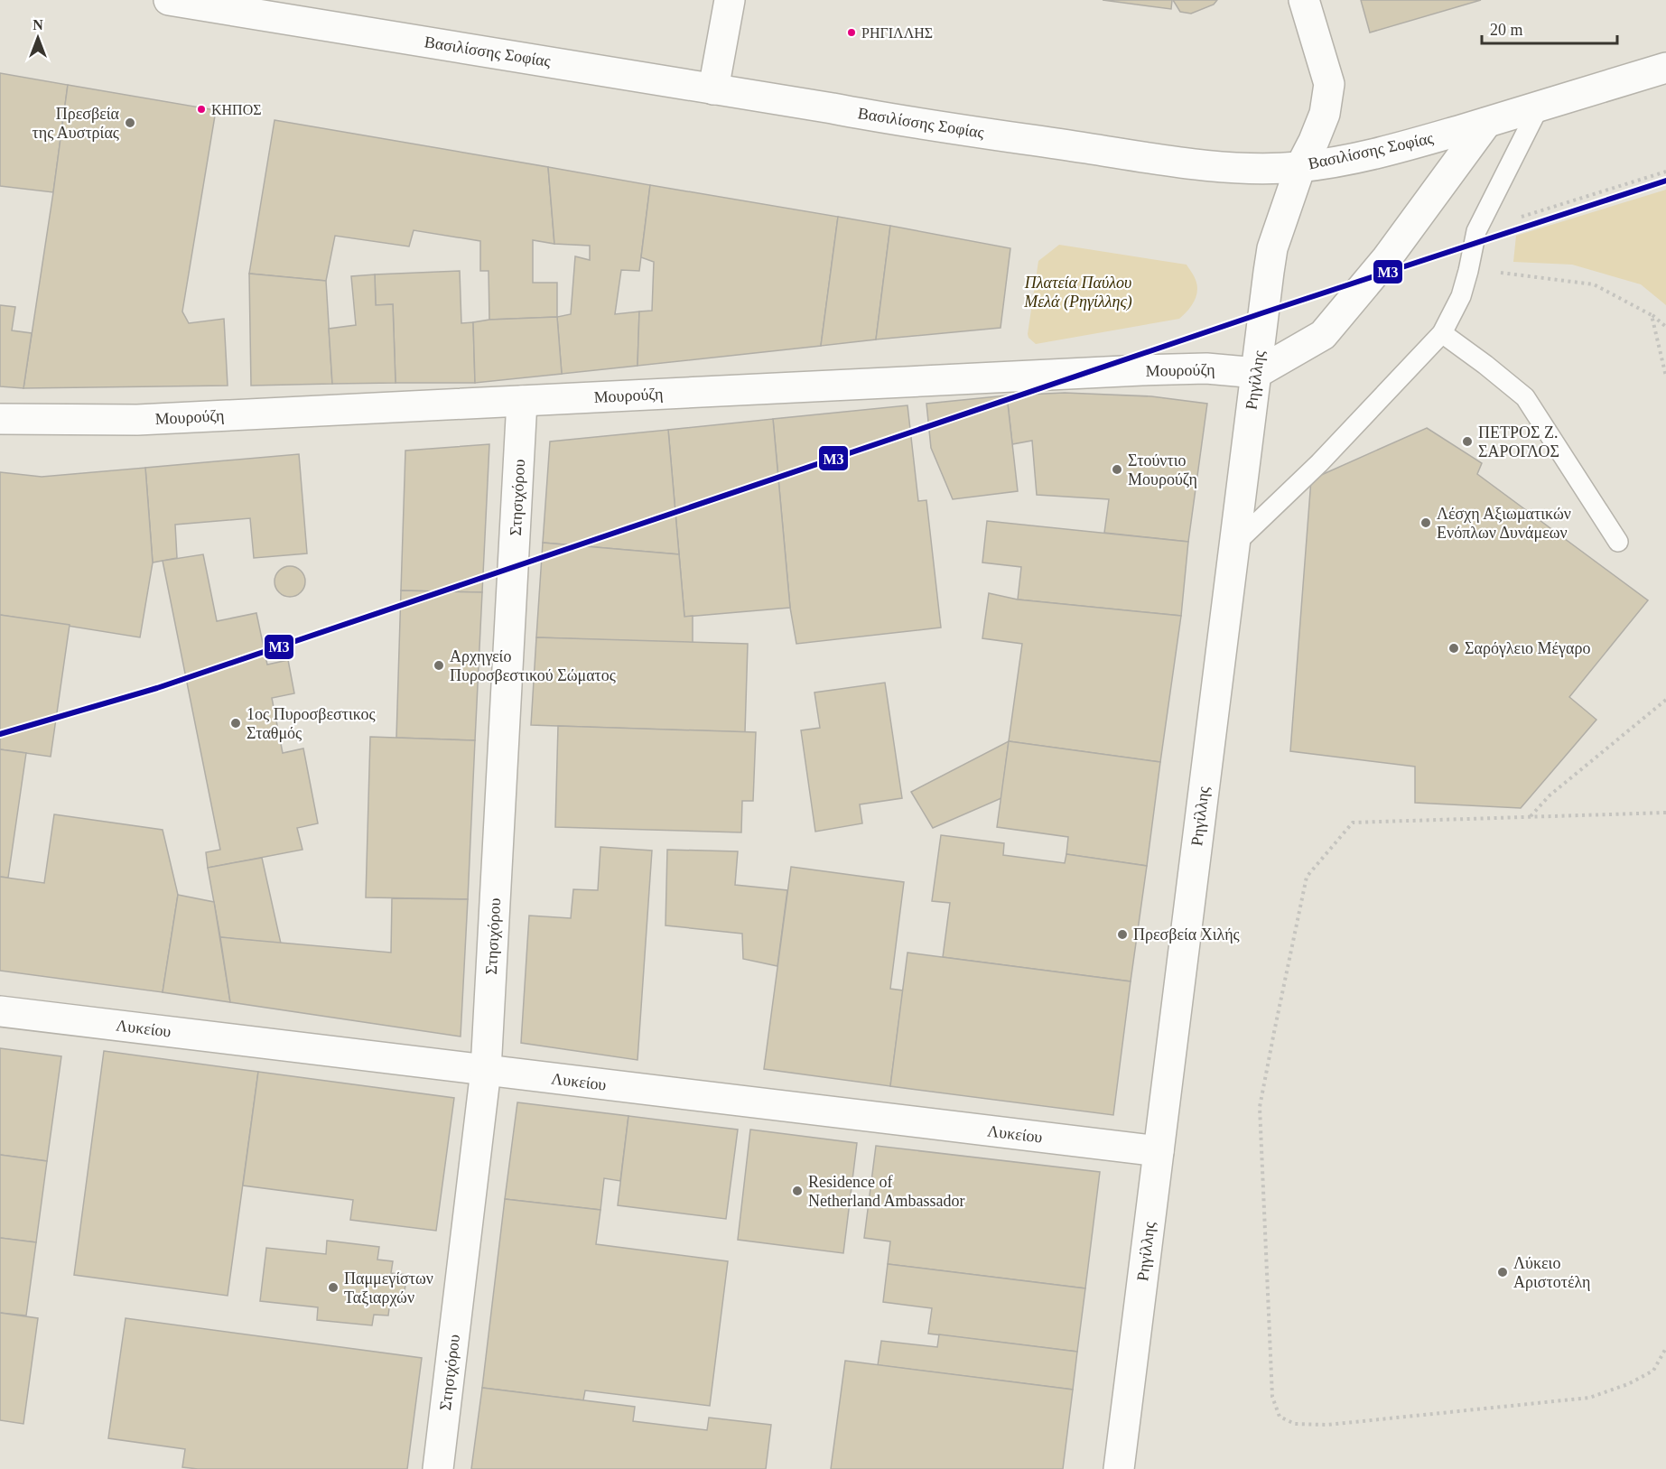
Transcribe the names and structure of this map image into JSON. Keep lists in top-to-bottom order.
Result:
{
  "streets": {
    "street": [
      "Βασιλίσσης Σοφίας",
      "Μουρούζη",
      "Ρηγίλλης",
      "Στησιχόρου",
      "Λυκείου"
    ]
  },
  "crossings": [
    ["Βασιλίσσης Σοφίας", "Ρηγίλλης"],
    ["Μουρούζη", "Ρηγίλλης"],
    ["Μουρούζη", "Στησιχόρου"],
    ["Ρηγίλλης", "Λυκείου"],
    ["Στησιχόρου", "Λυκείου"]
  ],
  "parks": ["Πλατεία Παύλου Μελά (Ρηγίλλης)"],
  "places": [
    "ΡΗΓΙΛΛΗΣ",
    "ΚΗΠΟΣ",
    "Πρεσβεία της Αυστρίας",
    "ΠΕΤΡΟΣ Ζ. ΣΑΡΟΓΛΟΣ",
    "Στούντιο Μουρούζη",
    "Λέσχη Αξιωματικών Ενόπλων Δυνάμεων",
    "Σαρόγλειο Μέγαρο",
    "Αρχηγείο Πυροσβεστικού Σώματος",
    "1ος Πυροσβεστικος Σταθμός",
    "Πρεσβεία Χιλής",
    "Residence of Netherland Ambassador",
    "Λύκειο Αριστοτέλη",
    "Παμμεγίστων Ταξιαρχών"
  ],
  "lines": ["transit line Μ3"],
  "scale_bar": "20 m",
  "north": "top"
}
